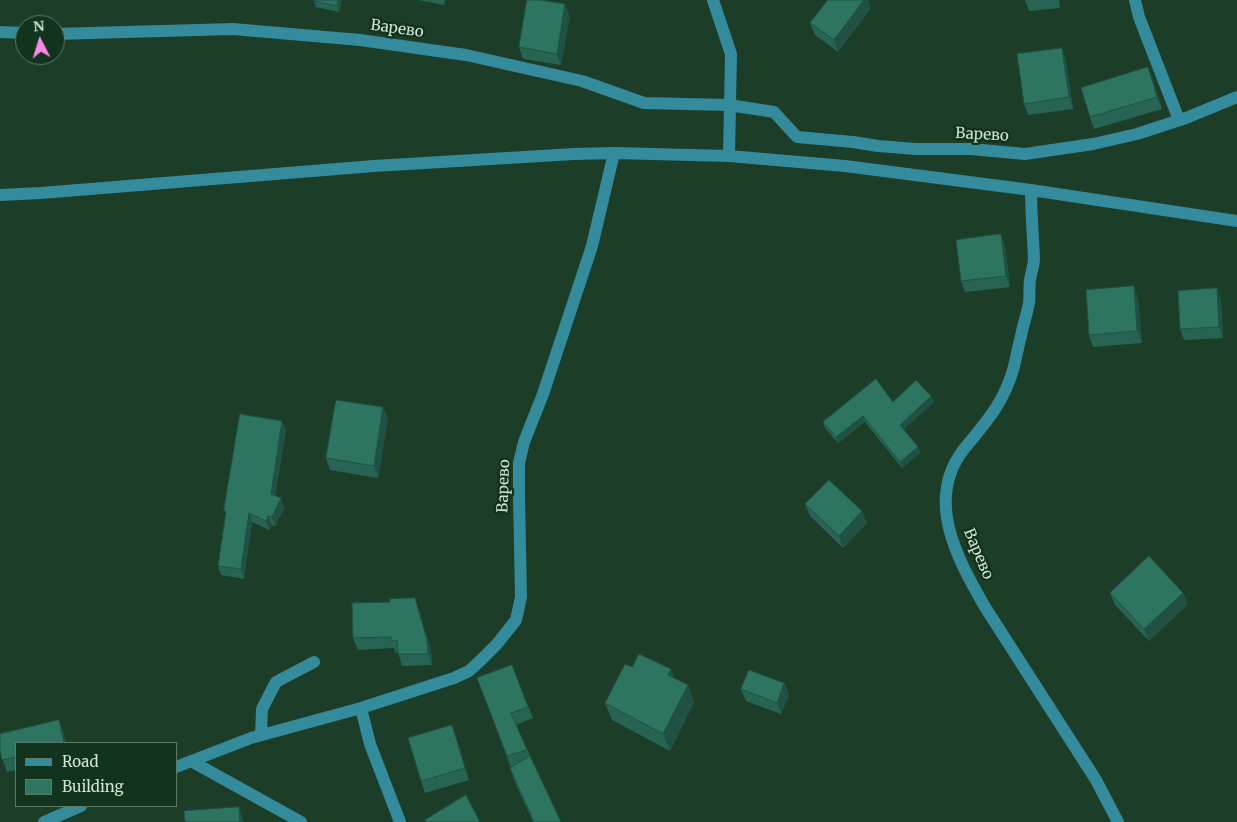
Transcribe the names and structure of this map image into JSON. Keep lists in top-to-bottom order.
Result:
{
  "streets": {
    "street": ["Варево"]
  },
  "legend": ["Road", "Building"],
  "north": "top"
}
